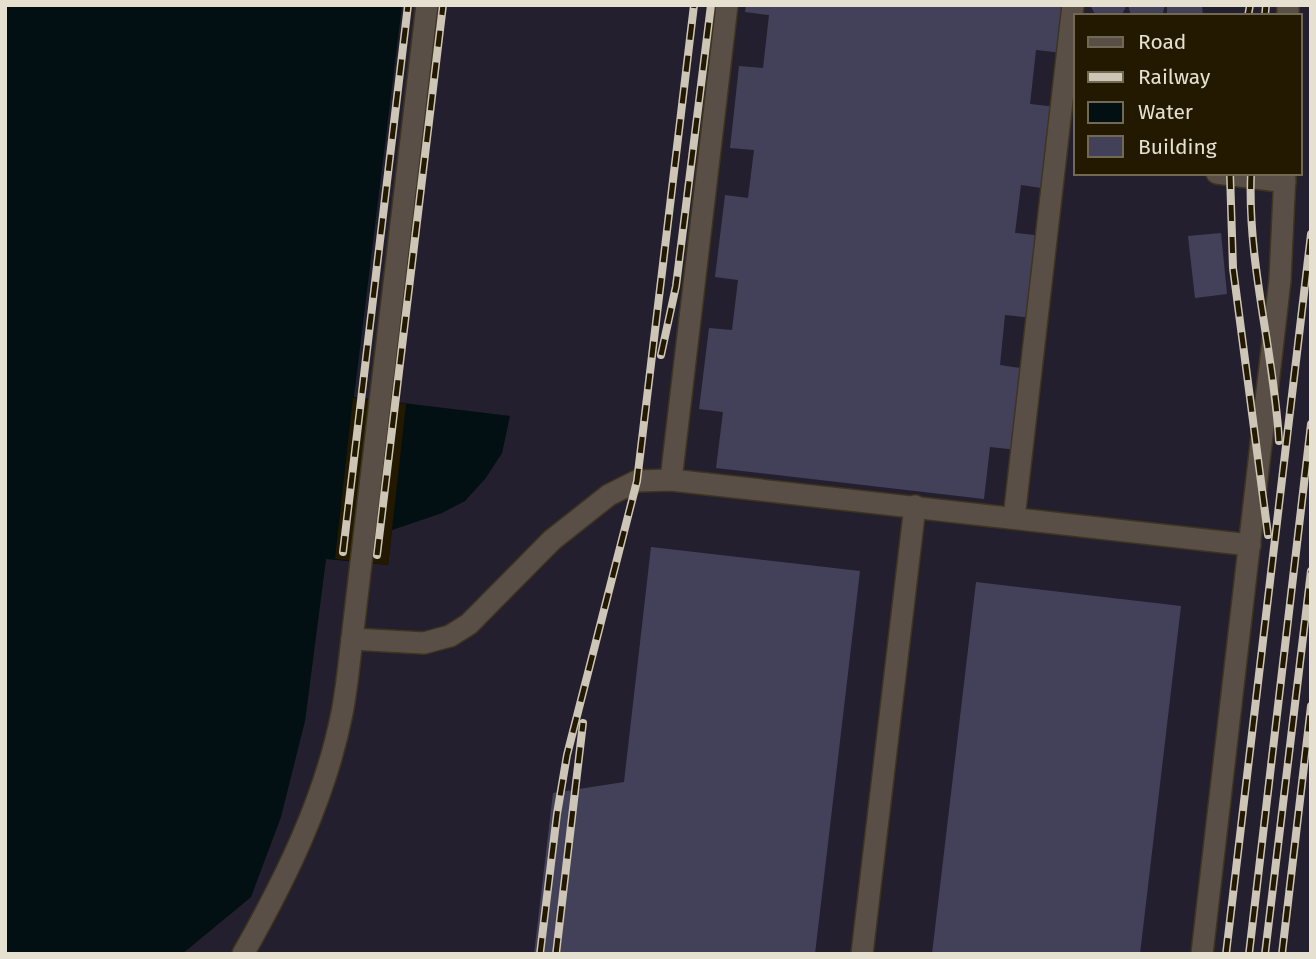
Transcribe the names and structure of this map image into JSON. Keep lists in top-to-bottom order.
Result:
{
  "legend": [
    "Road",
    "Railway",
    "Water",
    "Building"
  ]
}
